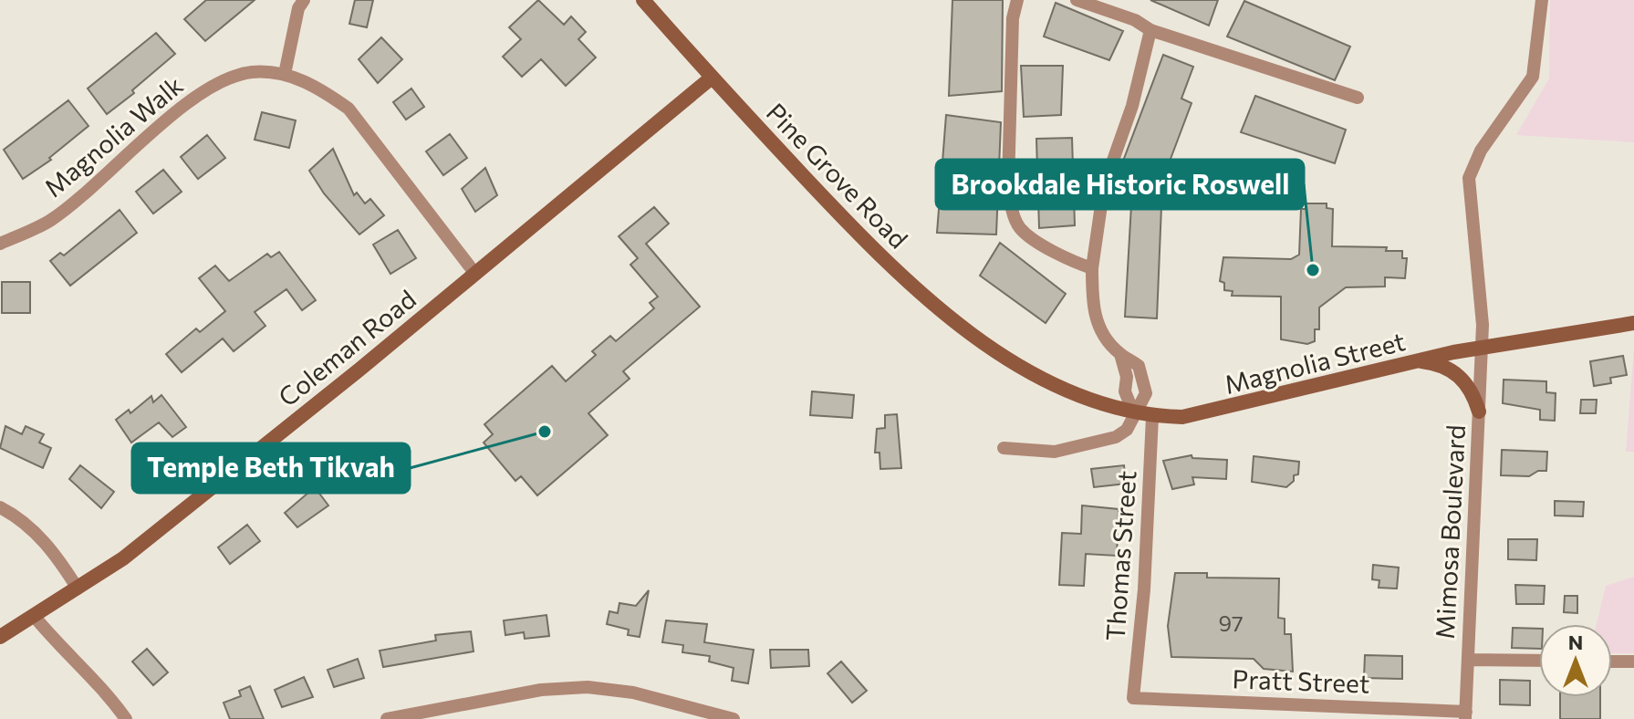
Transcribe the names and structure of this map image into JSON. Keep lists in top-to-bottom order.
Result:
{
  "streets": {
    "main road": ["Pine Grove Road", "Coleman Road", "Magnolia Street"],
    "street": [
      "Magnolia Walk",
      "Mimosa Boulevard",
      "Thomas Street",
      "Pratt Street"
    ]
  },
  "crossings": [
    ["Magnolia Walk", "Coleman Road"],
    ["Pine Grove Road", "Coleman Road"],
    ["Pine Grove Road", "Magnolia Street"],
    ["Magnolia Street", "Mimosa Boulevard"],
    ["Magnolia Street", "Thomas Street"],
    ["Mimosa Boulevard", "Pratt Street"],
    ["Thomas Street", "Pratt Street"]
  ],
  "places": ["Brookdale Historic Roswell", "Temple Beth Tikvah"],
  "house_numbers": ["97"],
  "north": "top"
}
